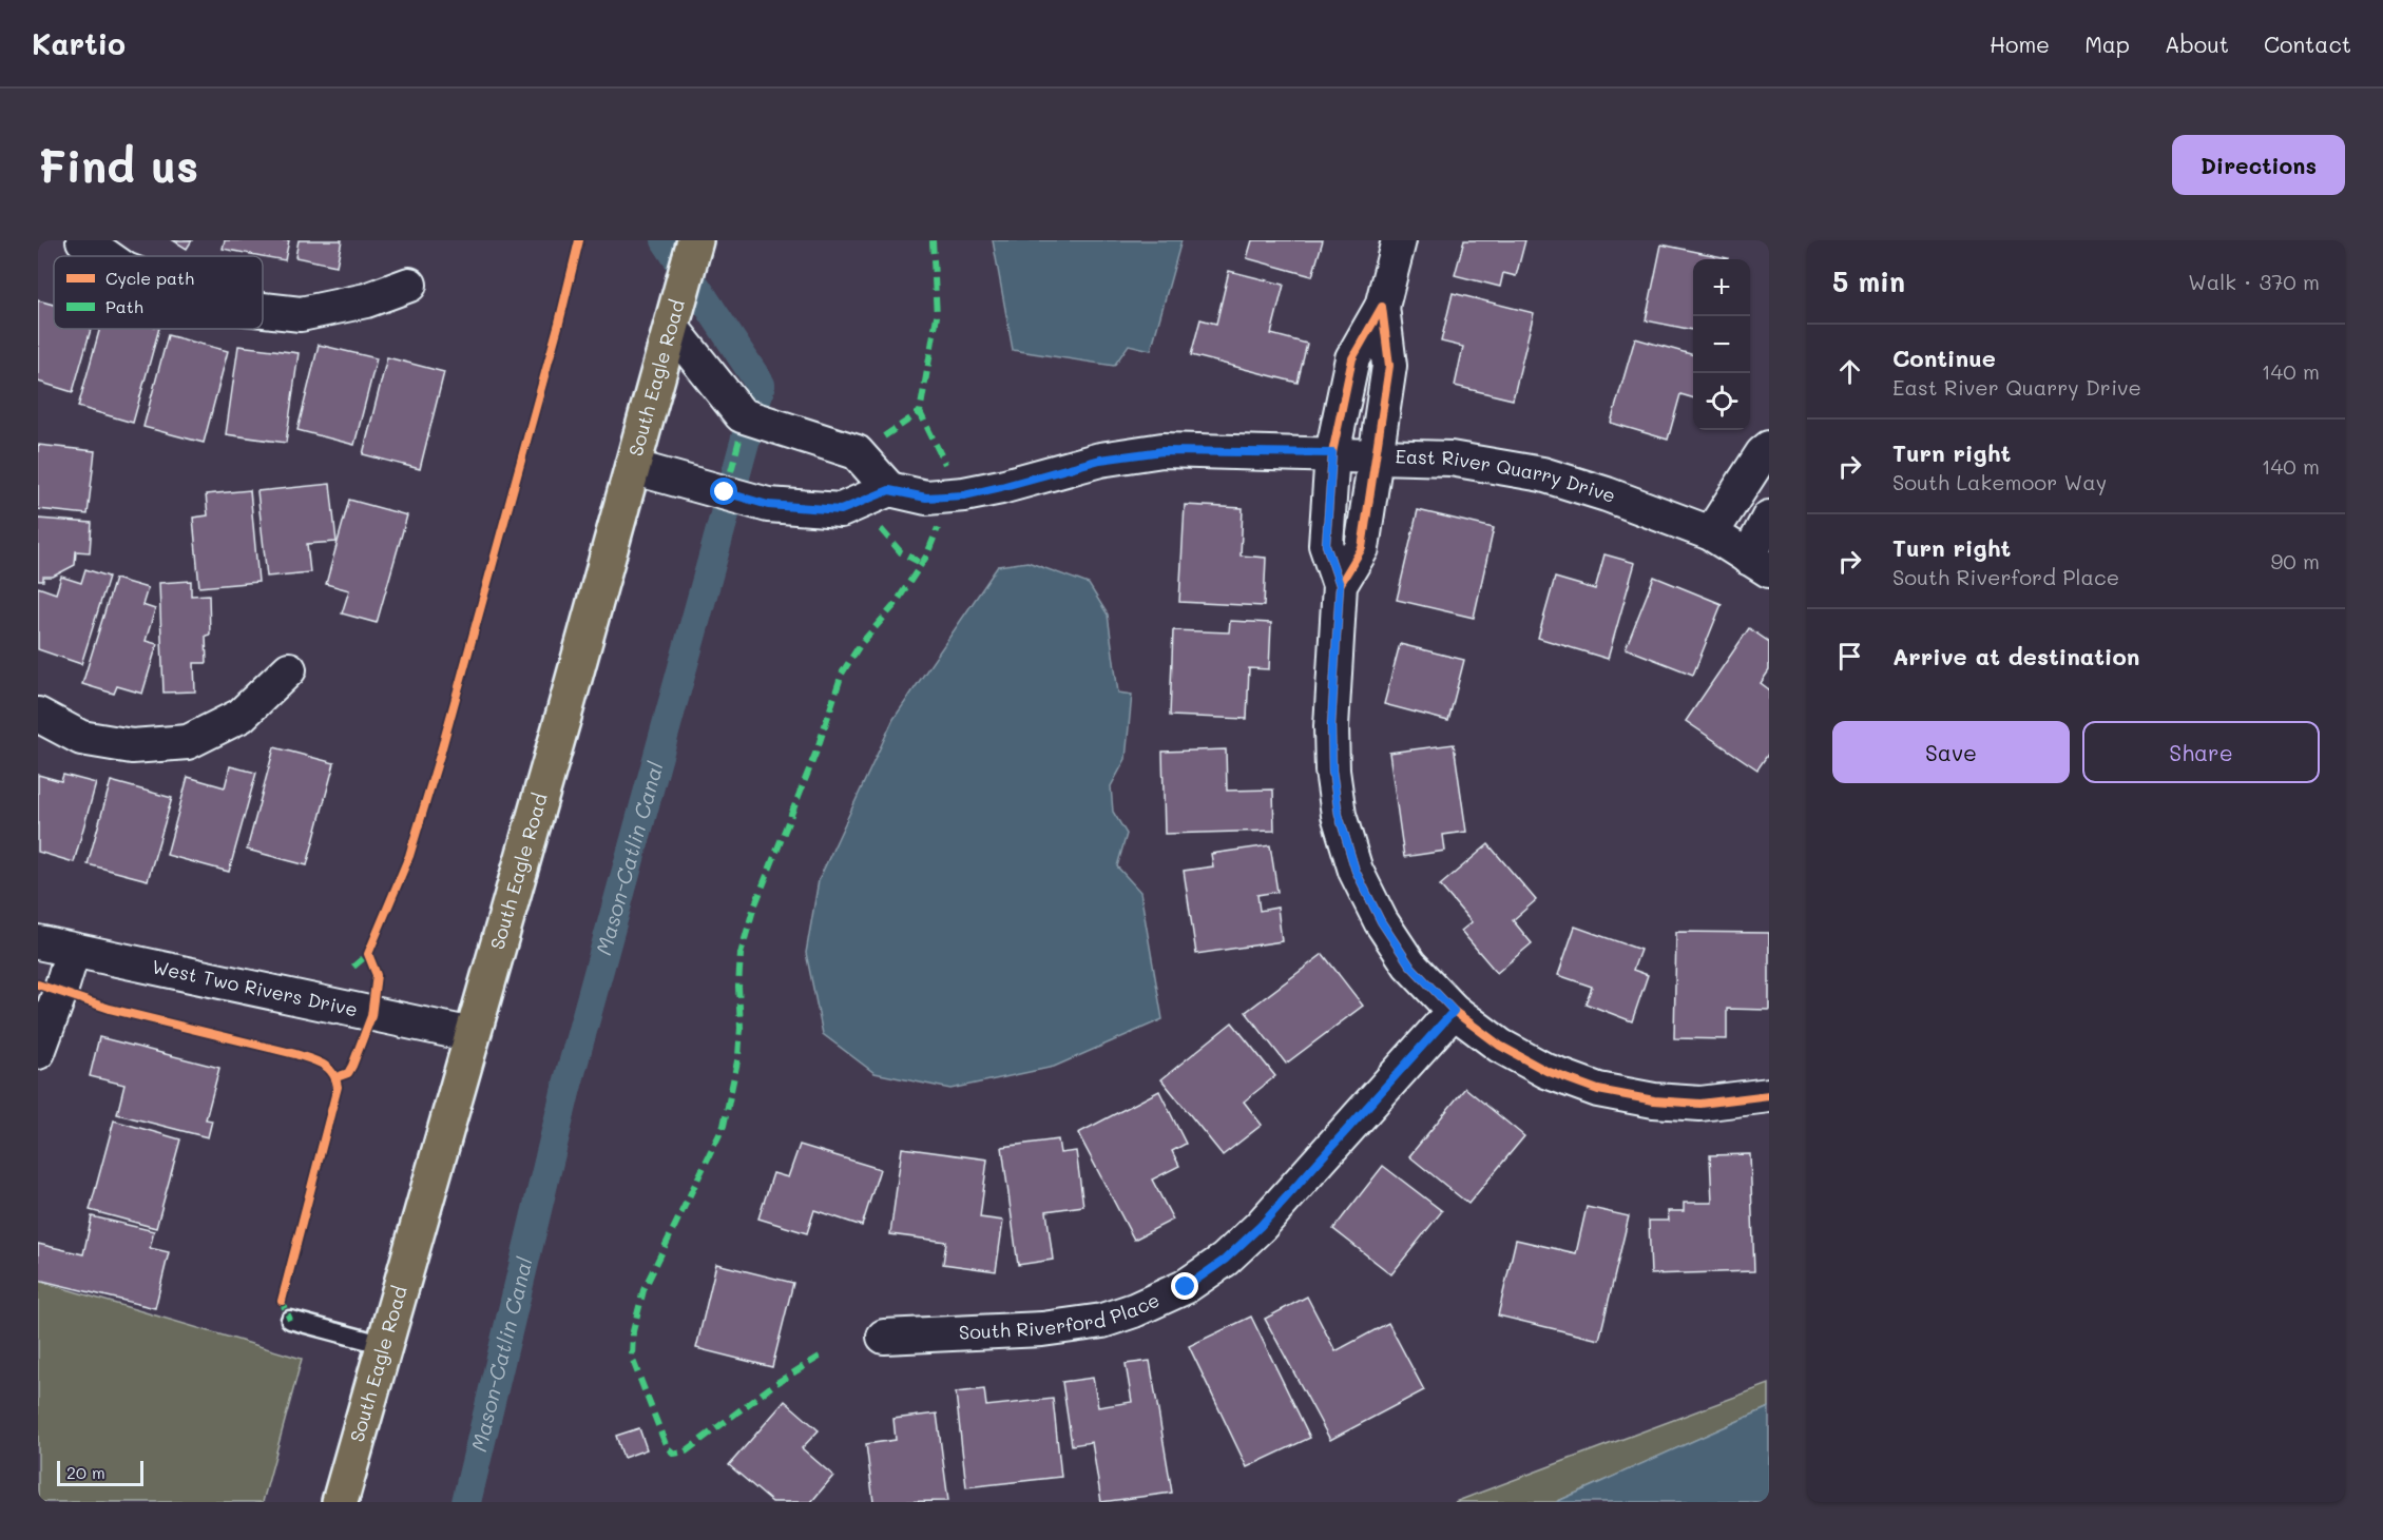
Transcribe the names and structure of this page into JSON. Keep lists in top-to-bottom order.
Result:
{
  "streets": {
    "highway": ["South Eagle Road"],
    "street": ["East River Quarry Drive", "West Two Rivers Drive", "South Riverford Place"]
  },
  "crossings": [
    ["South Eagle Road", "West Two Rivers Drive"]
  ],
  "water": ["Mason-Catlin Canal"],
  "legend": ["Cycle path", "Path"],
  "scale_bar": "20 m",
  "page": {
    "header": "Kartio",
    "nav": [
      "Home",
      "Map",
      "About",
      "Contact"
    ],
    "buttons": [
      "Directions",
      ["Save", "Share"]
    ],
    "title": "Find us",
    "heading": ["5 min", "Walk · 370 m"],
    "map_buttons": ["+", "−"],
    "list": [
      ["Continue", "East River Quarry Drive", "140 m"],
      ["Turn right", "South Lakemoor Way", "140 m"],
      ["Turn right", "South Riverford Place", "90 m"],
      "Arrive at destination"
    ],
    "scale": "20 m"
  }
}
